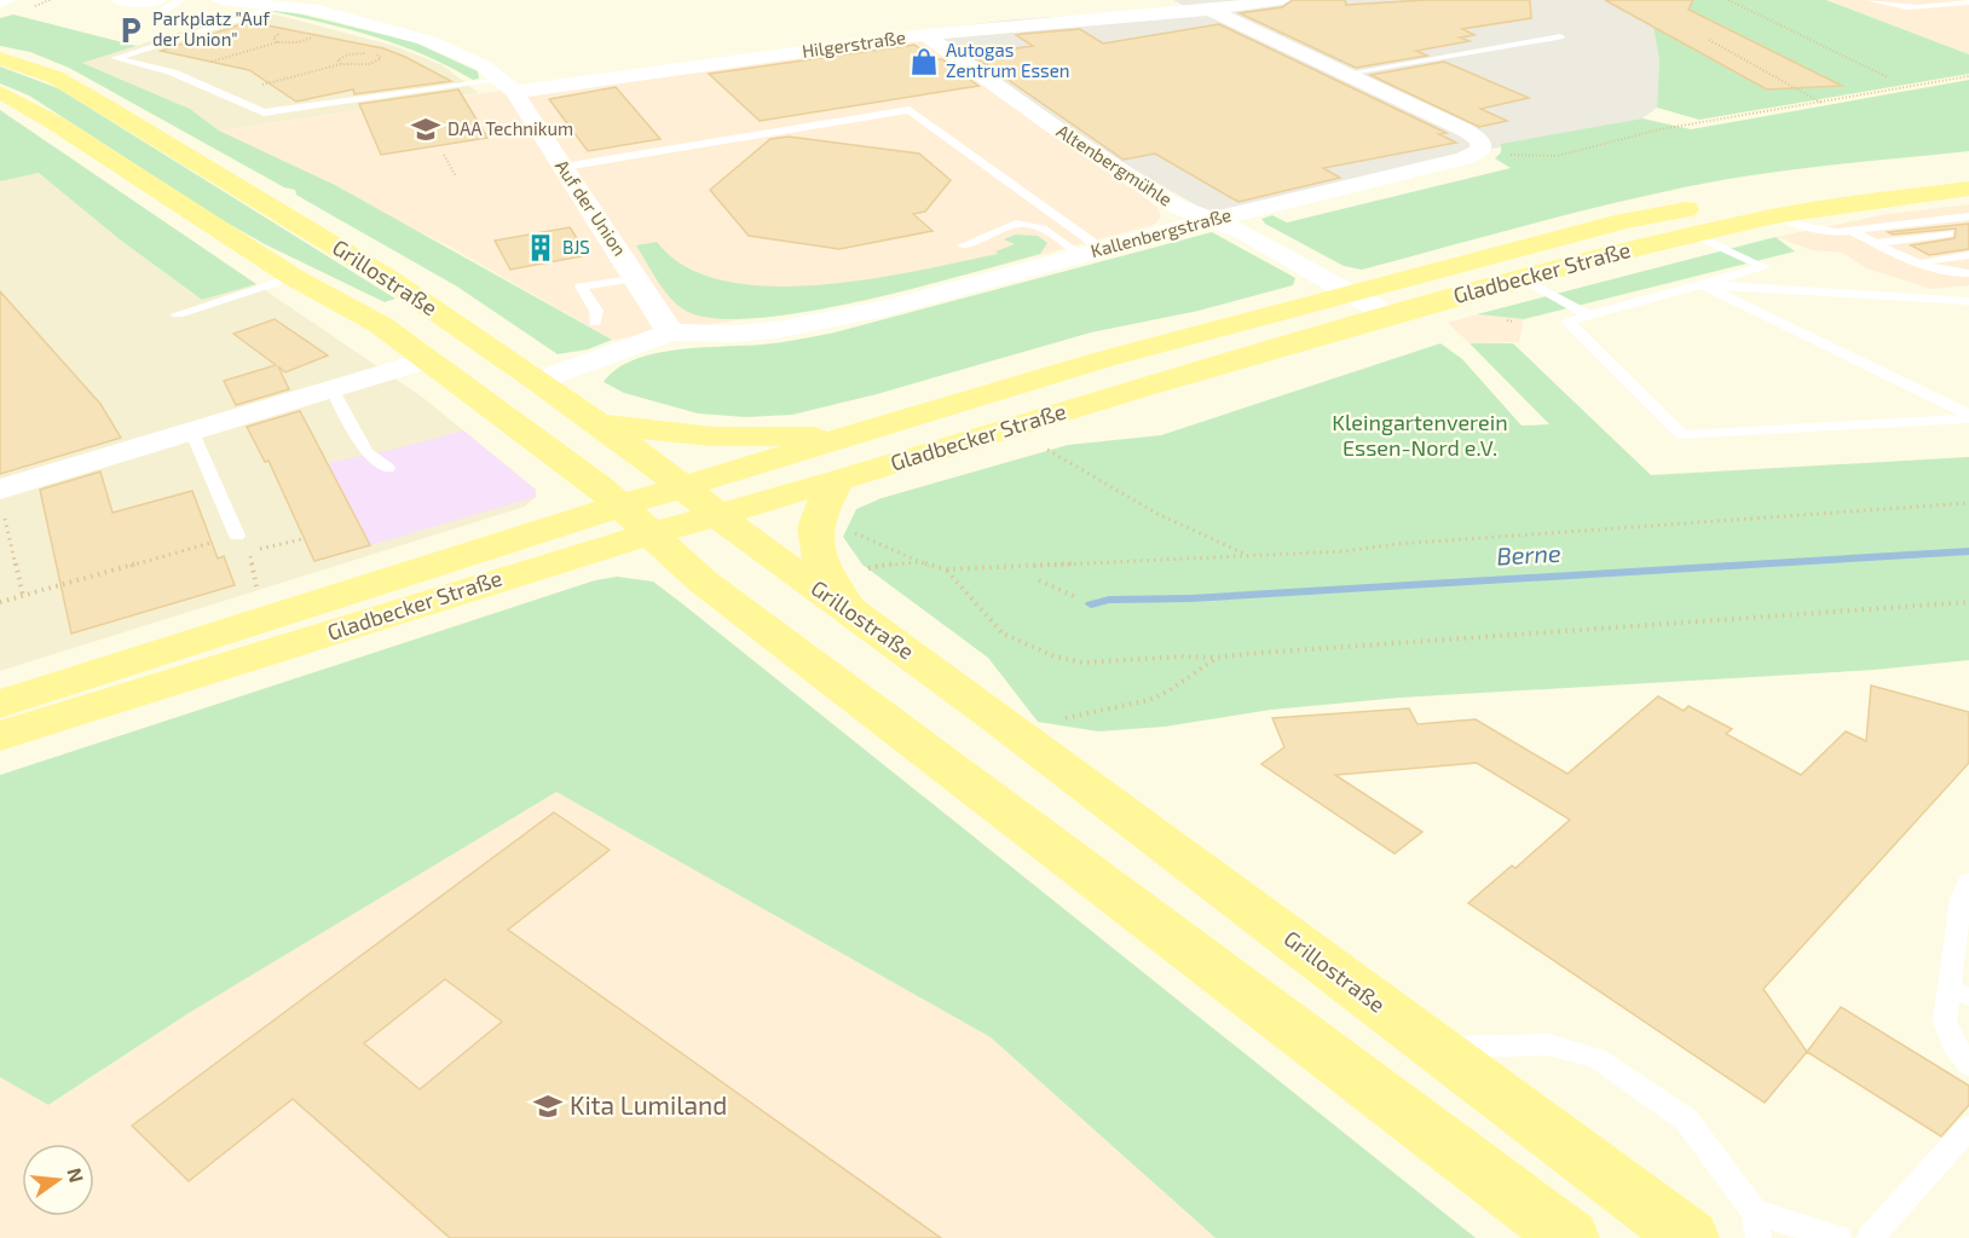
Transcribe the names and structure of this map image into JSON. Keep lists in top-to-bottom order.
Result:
{
  "streets": {
    "main road": ["Gladbecker Straße", "Grillostraße"],
    "street": [
      "Hilgerstraße",
      "Altenbergmühle",
      "Auf der Union",
      "Kallenbergstraße"
    ]
  },
  "crossings": [
    ["Hilgerstraße", "Altenbergmühle"],
    ["Hilgerstraße", "Auf der Union"],
    ["Altenbergmühle", "Kallenbergstraße"],
    ["Altenbergmühle", "Gladbecker Straße"],
    ["Auf der Union", "Kallenbergstraße"],
    ["Kallenbergstraße", "Grillostraße"],
    ["Gladbecker Straße", "Grillostraße"]
  ],
  "water": ["Berne"],
  "parks": ["Kleingartenverein Essen-Nord e.V."],
  "places": {
    "parking": ["Parkplatz \"Auf der Union\""],
    "shop": ["Autogas Zentrum Essen"],
    "school or university": ["DAA Technikum", "Kita Lumiland"],
    "building": ["BJS"]
  },
  "north": "right"
}
